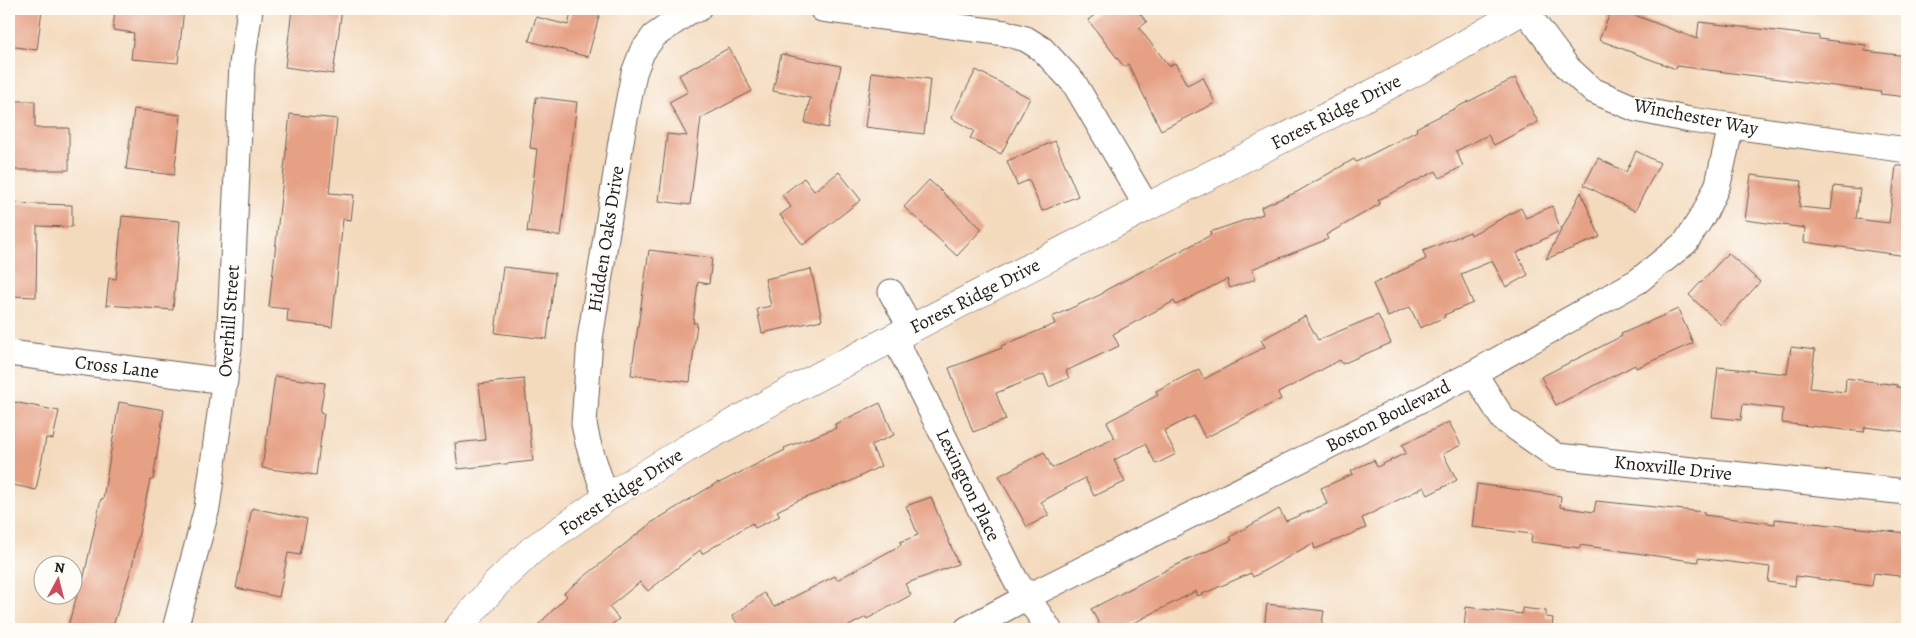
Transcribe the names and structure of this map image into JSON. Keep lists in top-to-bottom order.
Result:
{
  "streets": {
    "main road": ["Forest Ridge Drive"],
    "street": [
      "Winchester Way",
      "Hidden Oaks Drive",
      "Overhill Street",
      "Cross Lane",
      "Boston Boulevard",
      "Knoxville Drive",
      "Lexington Place"
    ]
  },
  "crossings": [
    ["Forest Ridge Drive", "Winchester Way"],
    ["Forest Ridge Drive", "Hidden Oaks Drive"],
    ["Forest Ridge Drive", "Lexington Place"],
    ["Winchester Way", "Boston Boulevard"],
    ["Overhill Street", "Cross Lane"],
    ["Boston Boulevard", "Knoxville Drive"],
    ["Boston Boulevard", "Lexington Place"]
  ],
  "north": "top"
}
